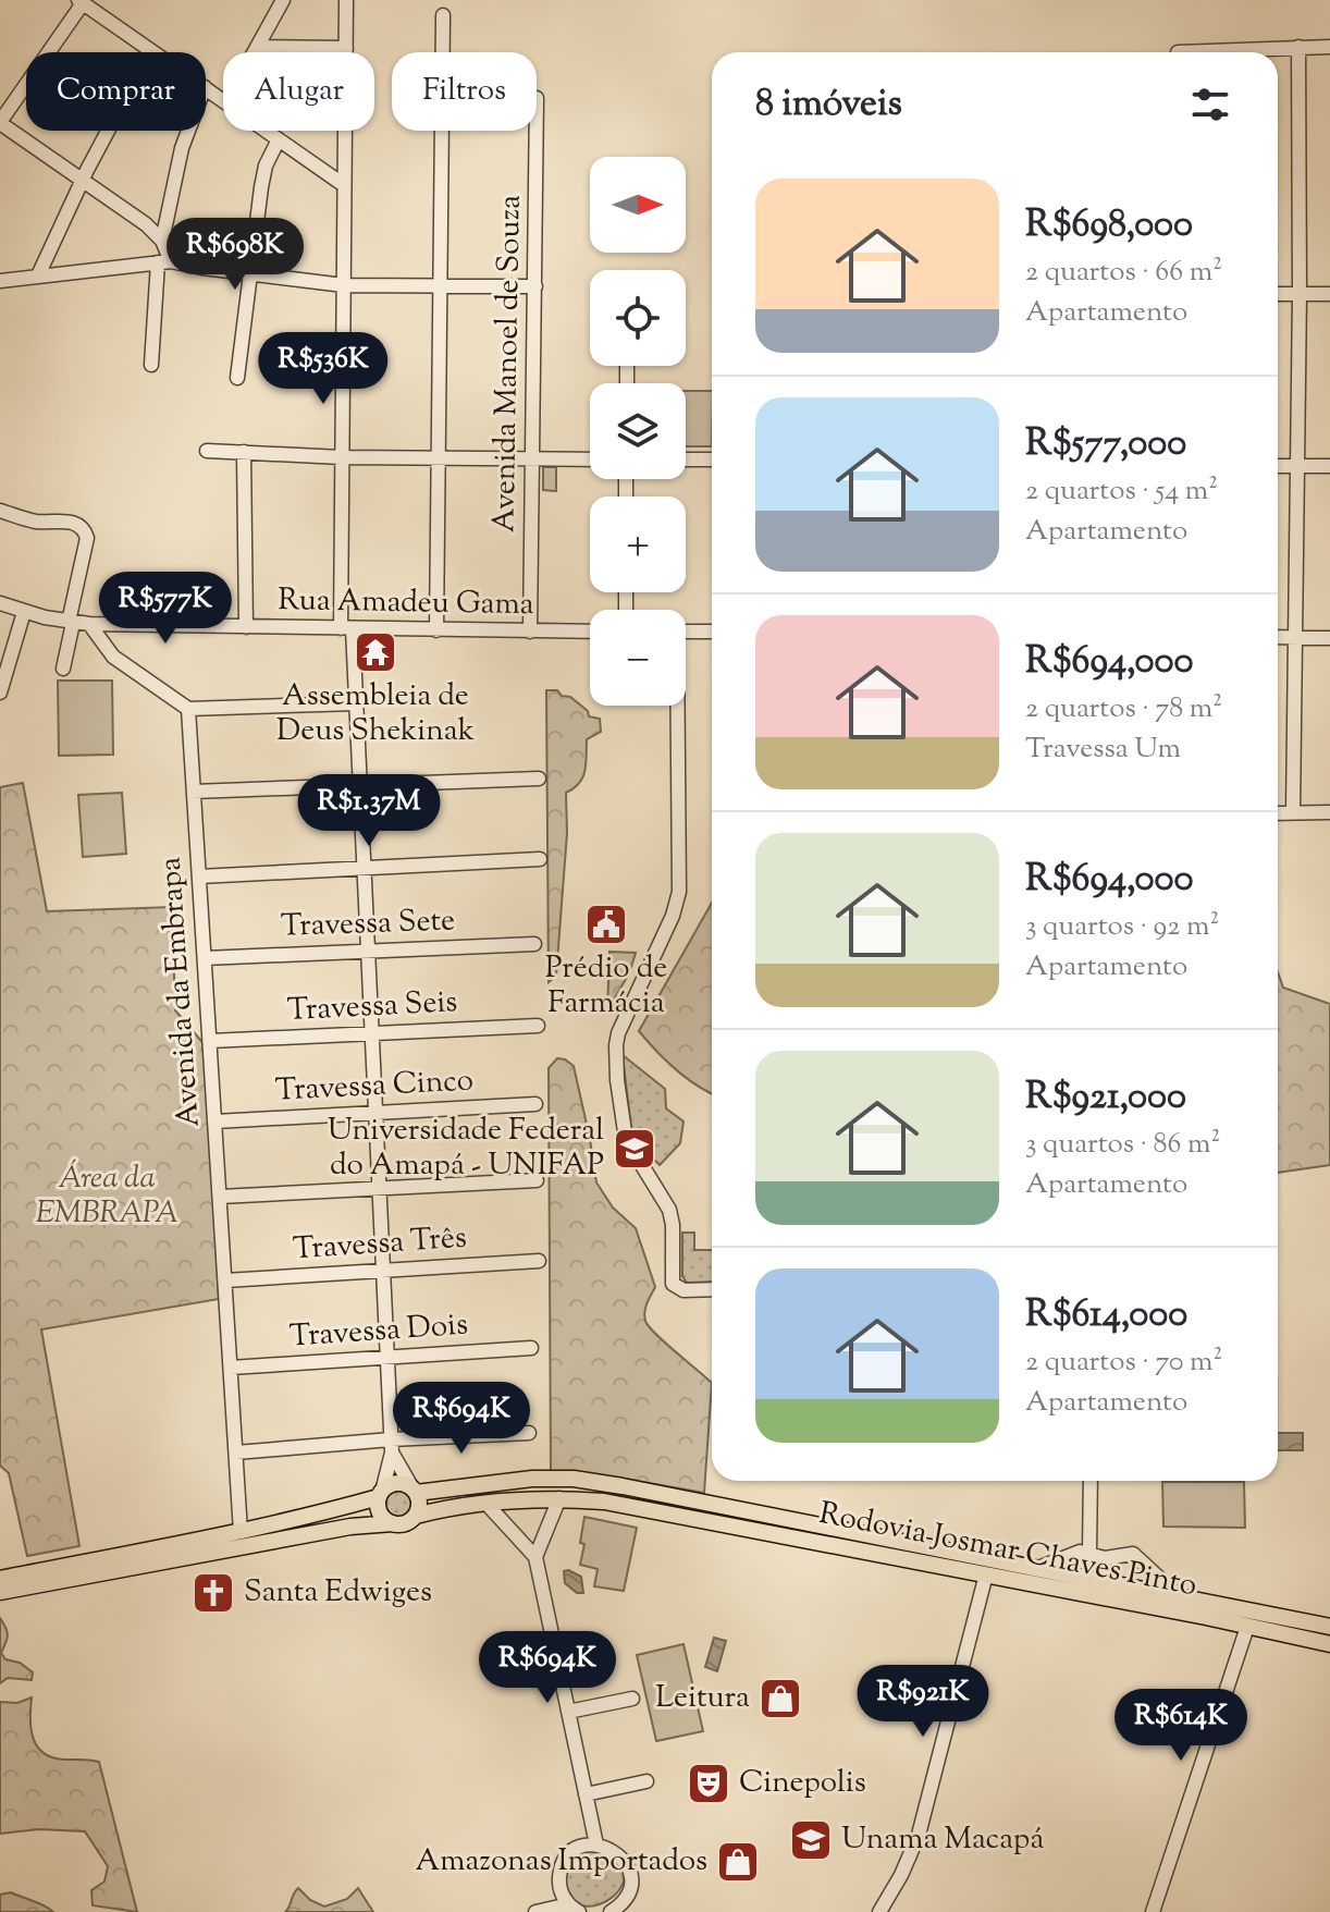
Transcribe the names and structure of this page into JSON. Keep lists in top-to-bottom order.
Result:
{
  "streets": {
    "main road": ["Rodovia Josmar Chaves Pinto"],
    "street": [
      "Avenida Manoel de Souza",
      "Rua Amadeu Gama",
      "Travessa Sete",
      "Avenida da Embrapa",
      "Travessa Seis",
      "Travessa Cinco",
      "Travessa Três",
      "Travessa Dois"
    ]
  },
  "crossings": [
    ["Avenida Manoel de Souza", "Rua Amadeu Gama"],
    ["Travessa Sete", "Avenida da Embrapa"],
    ["Avenida da Embrapa", "Travessa Seis"],
    ["Avenida da Embrapa", "Travessa Cinco"],
    ["Avenida da Embrapa", "Travessa Três"],
    ["Avenida da Embrapa", "Travessa Dois"],
    ["Avenida da Embrapa", "Rodovia Josmar Chaves Pinto"]
  ],
  "parks": ["Área da EMBRAPA"],
  "places": {
    "temple": ["Assembleia de Deus Shekinak"],
    "public building": ["Prédio de Farmácia"],
    "school or university": ["Universidade Federal do Amapá - UNIFAP", "Unama Macapá"],
    "church": ["Santa Edwiges"],
    "shop": ["Leitura", "Amazonas Importados"],
    "theatre": ["Cinepolis"]
  },
  "north": "right",
  "page": {
    "chip": ["Comprar", "Alugar", "Filtros"],
    "heading": "8 imóveis",
    "map_buttons": ["+", "−"],
    "list": [
      {
        "name": "R$698,000",
        "note": "2 quartos · 66 m² · Apartamento"
      },
      {
        "name": "R$577,000",
        "note": "2 quartos · 54 m² · Apartamento"
      },
      {
        "name": "R$694,000",
        "note": "2 quartos · 78 m² · Travessa Um"
      },
      {
        "name": "R$694,000",
        "note": "3 quartos · 92 m² · Apartamento"
      },
      {
        "name": "R$921,000",
        "note": "3 quartos · 86 m² · Apartamento"
      },
      {
        "name": "R$614,000",
        "note": "2 quartos · 70 m² · Apartamento"
      }
    ],
    "price": [
      "R$698K",
      "R$536K",
      "R$577K",
      "R$1.37M",
      "R$694K",
      "R$694K",
      "R$921K",
      "R$614K"
    ]
  }
}
